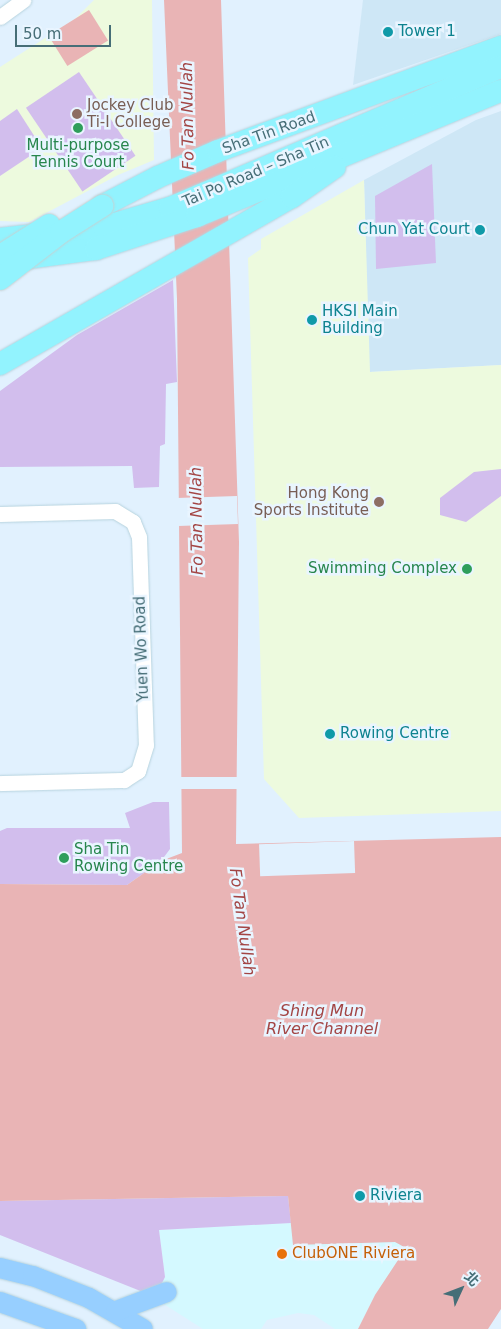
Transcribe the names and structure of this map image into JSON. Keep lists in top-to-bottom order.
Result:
{
  "streets": {
    "highway": ["Sha Tin Road", "Tai Po Road – Sha Tin"],
    "street": ["Yuen Wo Road"]
  },
  "water": ["Fo Tan Nullah", "Shing Mun River Channel"],
  "places": [
    "Tower 1",
    "Jockey Club Ti-I College",
    "Multi-purpose Tennis Court",
    "Chun Yat Court",
    "HKSI Main Building",
    "Hong Kong Sports Institute",
    "Swimming Complex",
    "Rowing Centre",
    "Sha Tin Rowing Centre",
    "Riviera",
    "ClubONE Riviera"
  ],
  "scale_bar": "50 m",
  "north": "top right"
}
